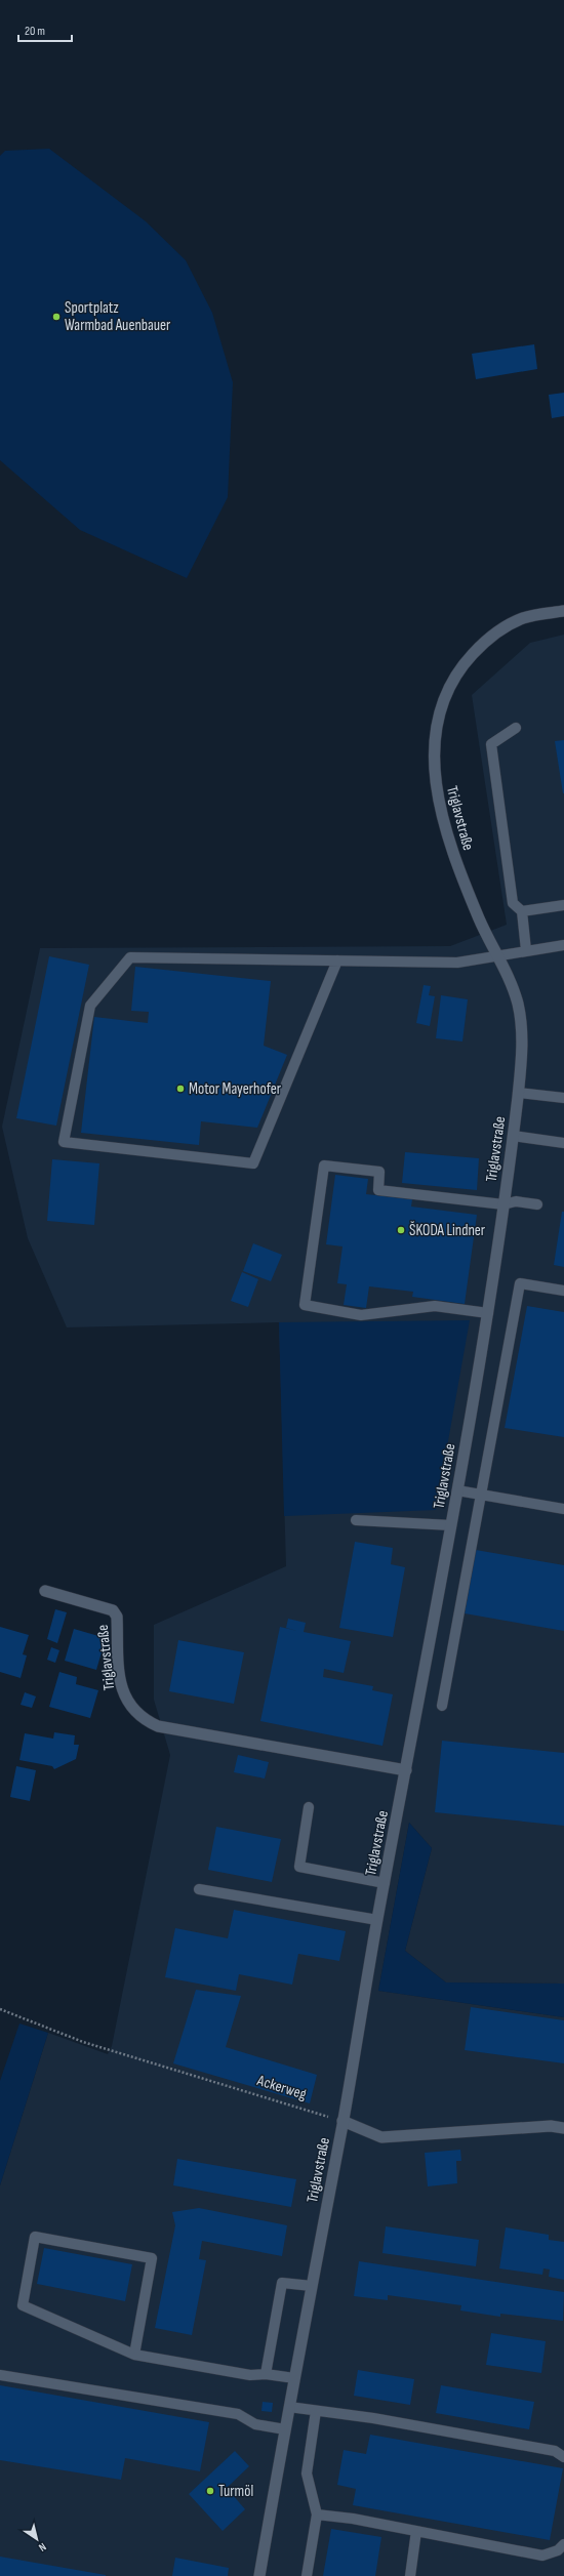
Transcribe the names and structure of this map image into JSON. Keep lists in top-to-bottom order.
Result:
{
  "streets": {
    "street": ["Triglavstraße"],
    "path": ["Ackerweg"]
  },
  "crossings": [
    ["Triglavstraße", "Ackerweg"]
  ],
  "places": [
    "Sportplatz Warmbad Auenbauer",
    "Motor Mayerhofer",
    "ŠKODA Lindner",
    "Turmöl"
  ],
  "scale_bar": "20 m",
  "north": "bottom right"
}
